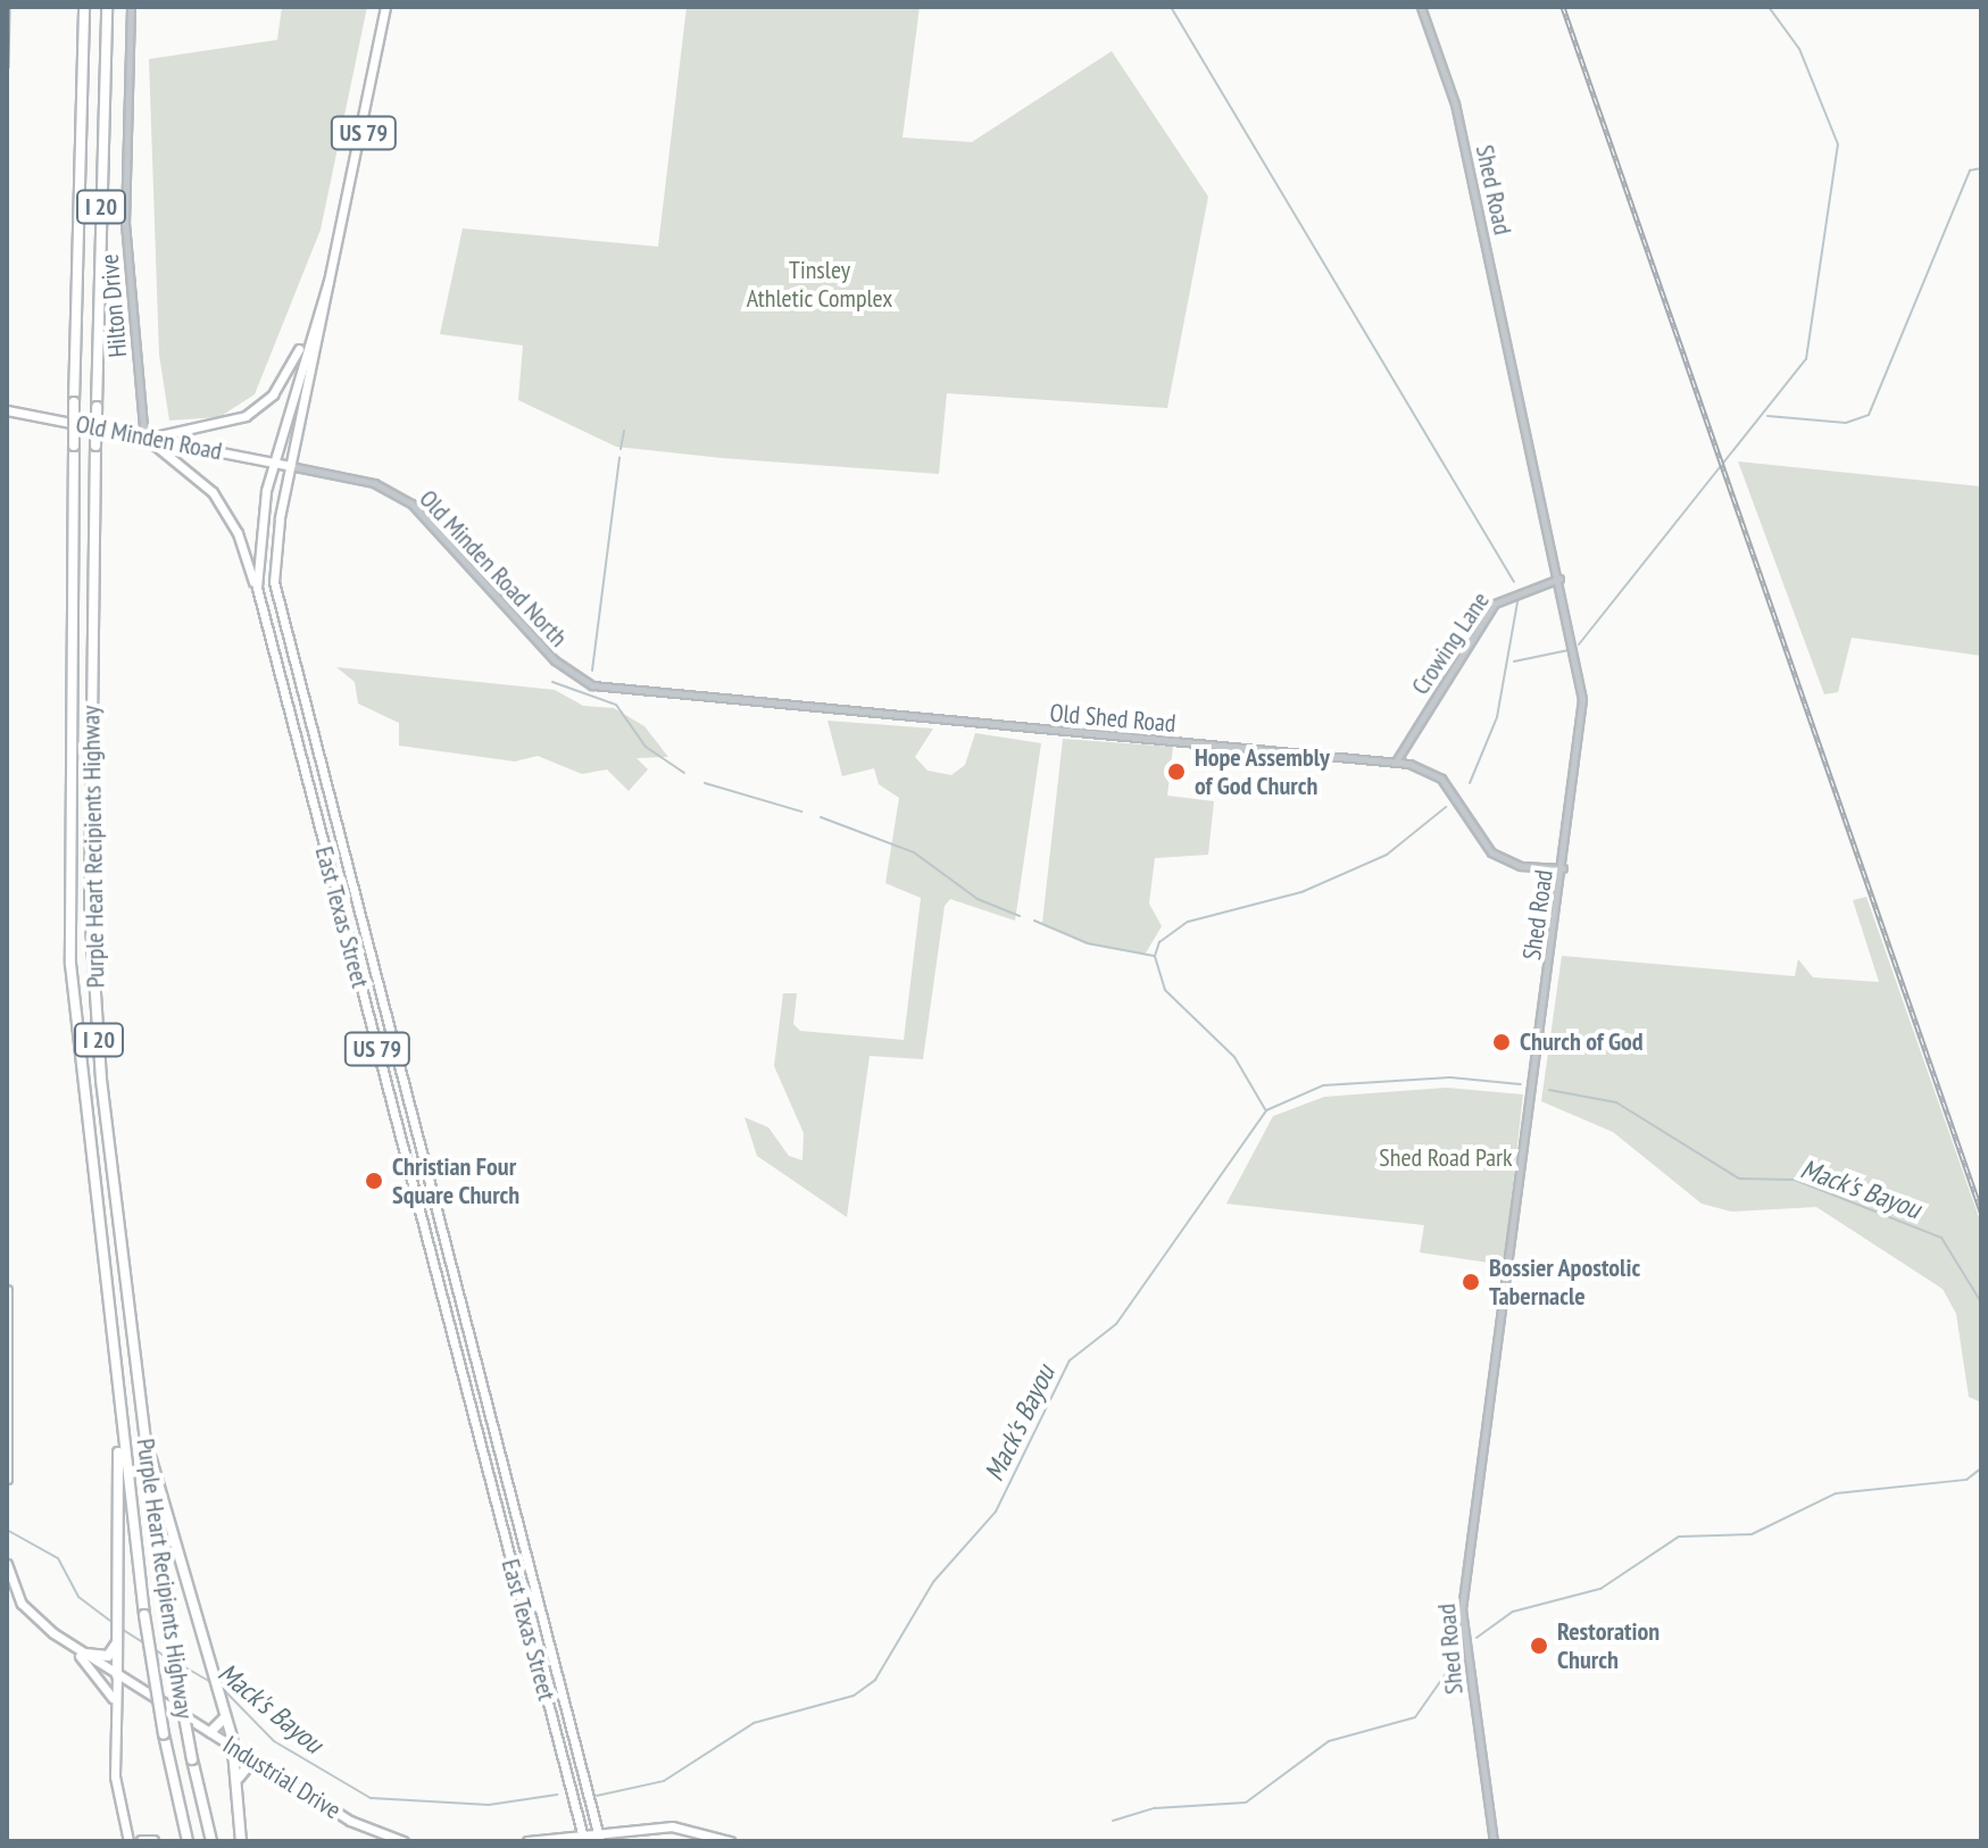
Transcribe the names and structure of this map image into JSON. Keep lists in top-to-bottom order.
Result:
{
  "streets": {
    "highway": ["I 20", "Purple Heart Recipients Highway"],
    "main road": [
      "US 79",
      "Old Minden Road",
      "East Texas Street",
      "Industrial Drive"
    ],
    "street": [
      "Shed Road",
      "Hilton Drive",
      "Old Minden Road North",
      "Crowing Lane",
      "Old Shed Road"
    ]
  },
  "crossings": [
    ["Shed Road", "Crowing Lane"],
    ["Shed Road", "Old Shed Road"],
    ["Hilton Drive", "Old Minden Road"],
    ["Old Minden Road", "Old Minden Road North"],
    ["Old Minden Road", "East Texas Street"],
    ["Old Minden Road North", "Old Shed Road"],
    ["Old Minden Road North", "East Texas Street"],
    ["Crowing Lane", "Old Shed Road"]
  ],
  "water": ["Mack's Bayou"],
  "parks": ["Tinsley Athletic Complex", "Shed Road Park"],
  "places": [
    "Hope Assembly of God Church",
    "Church of God",
    "Christian Four Square Church",
    "Bossier Apostolic Tabernacle",
    "Restoration Church"
  ]
}
